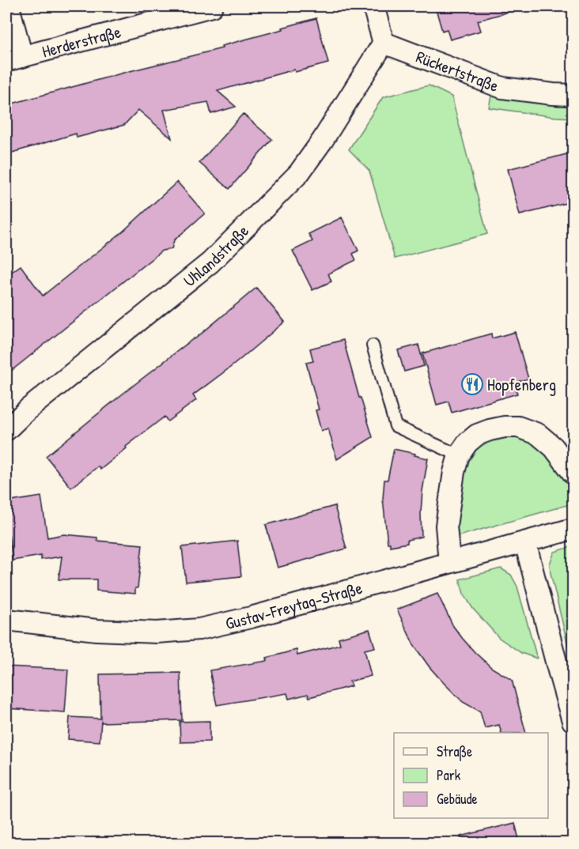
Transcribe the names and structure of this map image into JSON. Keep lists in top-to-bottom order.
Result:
{
  "streets": {
    "street": [
      "Herderstraße",
      "Rückertstraße",
      "Uhlandstraße",
      "Gustav-Freytag-Straße"
    ]
  },
  "crossings": [
    ["Rückertstraße", "Uhlandstraße"]
  ],
  "places": {
    "restaurant": ["Hopfenberg"]
  },
  "legend": ["Straße", "Park", "Gebäude"]
}
